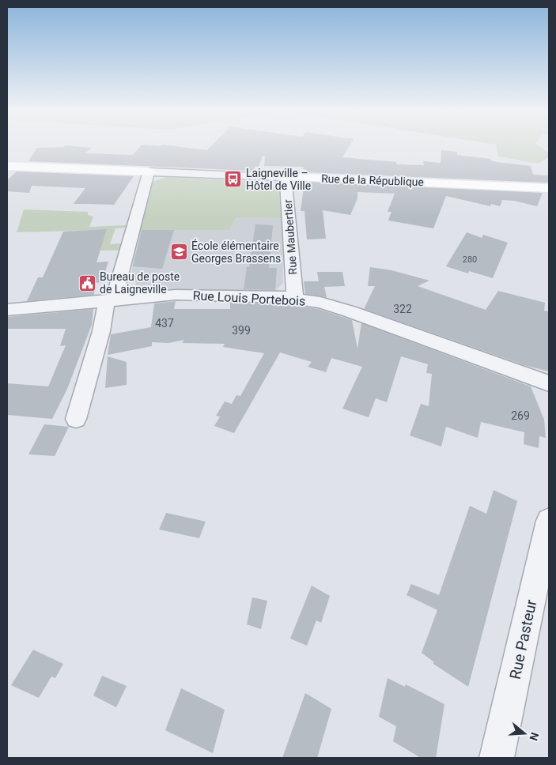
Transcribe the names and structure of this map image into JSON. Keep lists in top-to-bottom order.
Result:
{
  "streets": {
    "main road": ["Rue de la République"],
    "street": ["Rue Maubertier", "Rue Louis Portebois", "Rue Pasteur"]
  },
  "crossings": [
    ["Rue de la République", "Rue Maubertier"],
    ["Rue Maubertier", "Rue Louis Portebois"]
  ],
  "places": {
    "bus stop": ["Laigneville – Hôtel de Ville"],
    "school or university": ["École élémentaire Georges Brassens"],
    "public building": ["Bureau de poste de Laigneville"]
  },
  "house_numbers": [
    "280",
    "322",
    "437",
    "399",
    "269"
  ],
  "north": "right"
}
